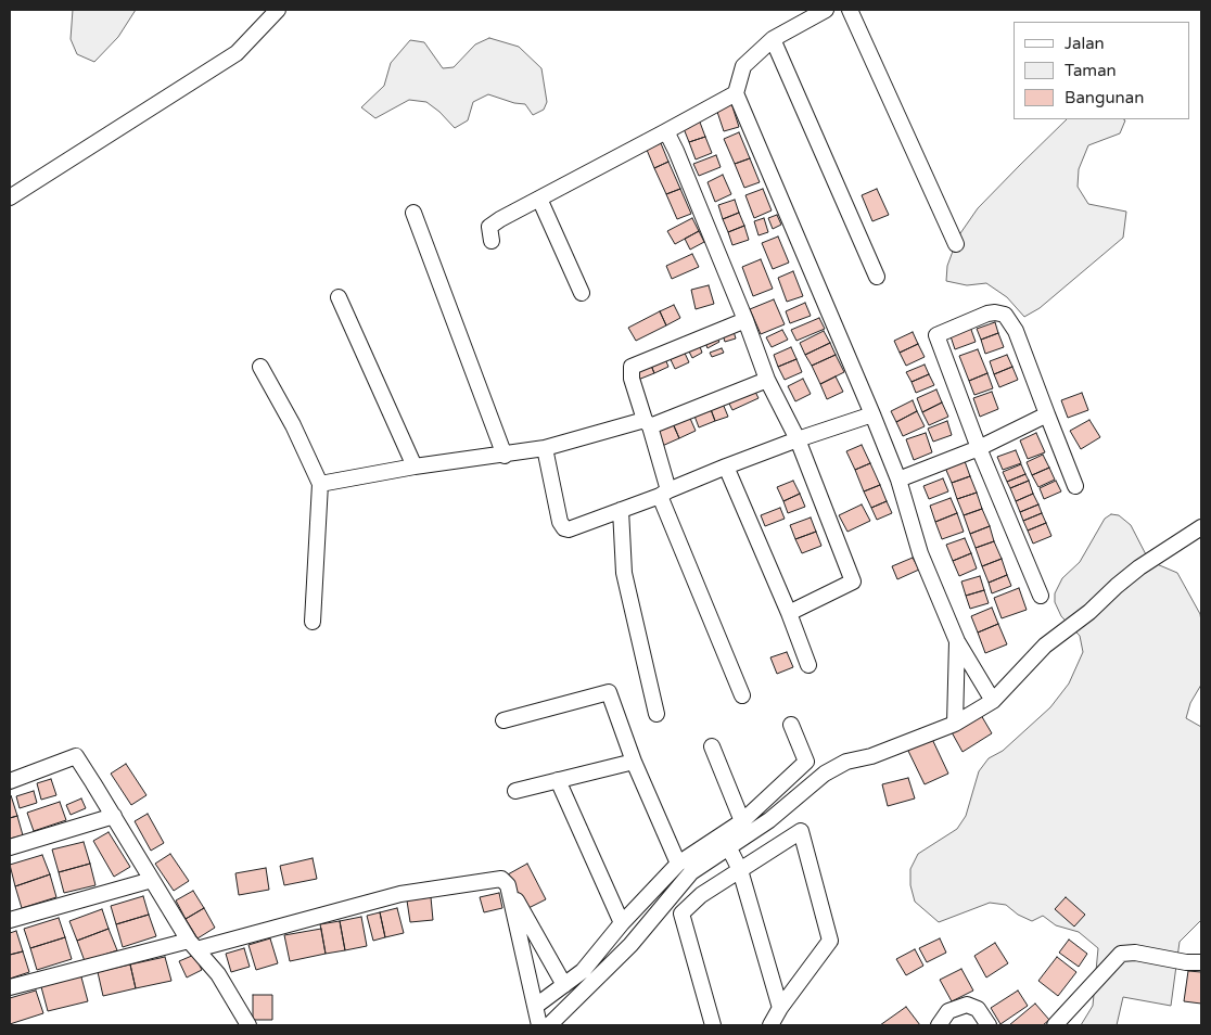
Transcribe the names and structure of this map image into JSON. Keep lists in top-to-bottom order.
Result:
{
  "legend": ["Jalan", "Taman", "Bangunan"]
}
